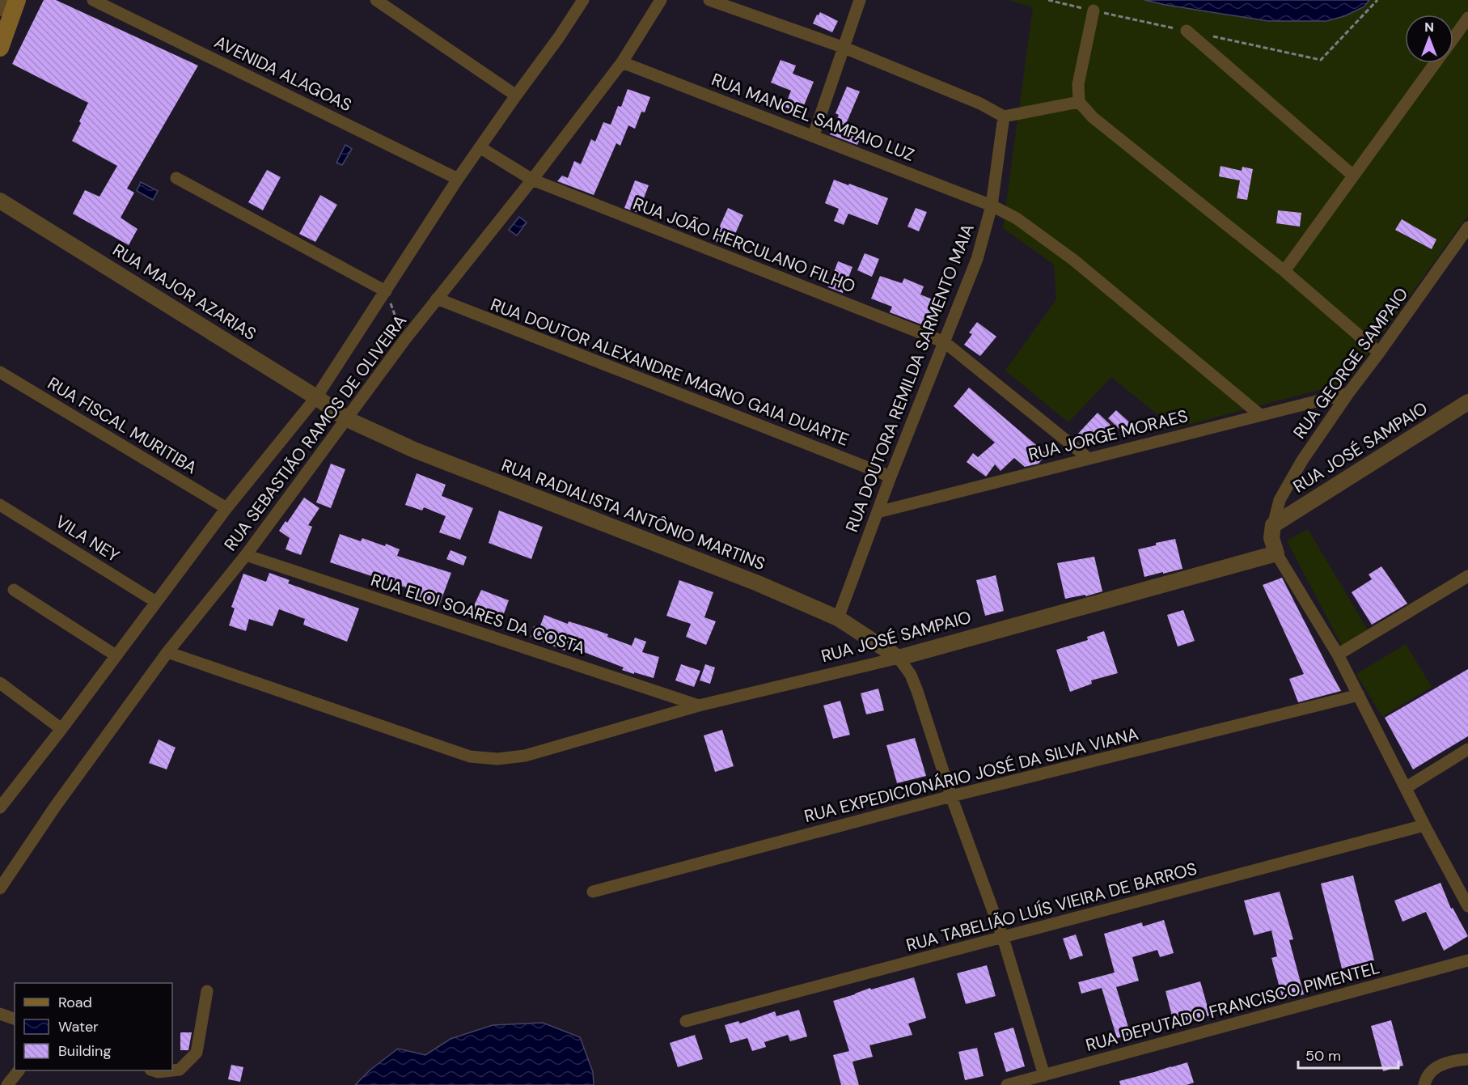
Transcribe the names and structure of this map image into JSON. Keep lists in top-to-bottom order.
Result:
{
  "streets": {
    "street": [
      "AVENIDA ALAGOAS",
      "RUA MANOEL SAMPAIO LUZ",
      "RUA JOÃO HERCULANO FILHO",
      "RUA MAJOR AZARIAS",
      "RUA GEORGE SAMPAIO",
      "RUA DOUTOR ALEXANDRE MAGNO GAIA DUARTE",
      "RUA DOUTORA REMILDA SARMENTO MAIA",
      "RUA FISCAL MURITIBA",
      "RUA SEBASTIÃO RAMOS DE OLIVEIRA",
      "RUA JORGE MORAES",
      "RUA JOSÉ SAMPAIO",
      "RUA RADIALISTA ANTÔNIO MARTINS",
      "VILA NEY",
      "RUA ELOI SOARES DA COSTA",
      "RUA EXPEDICIONÁRIO JOSÉ DA SILVA VIANA",
      "RUA TABELIÃO LUÍS VIEIRA DE BARROS",
      "RUA DEPUTADO FRANCISCO PIMENTEL"
    ]
  },
  "crossings": [
    ["AVENIDA ALAGOAS", "RUA SEBASTIÃO RAMOS DE OLIVEIRA"],
    ["RUA MANOEL SAMPAIO LUZ", "RUA DOUTORA REMILDA SARMENTO MAIA"],
    ["RUA MANOEL SAMPAIO LUZ", "RUA SEBASTIÃO RAMOS DE OLIVEIRA"],
    ["RUA MANOEL SAMPAIO LUZ", "RUA JORGE MORAES"],
    ["RUA JOÃO HERCULANO FILHO", "RUA DOUTORA REMILDA SARMENTO MAIA"],
    ["RUA JOÃO HERCULANO FILHO", "RUA SEBASTIÃO RAMOS DE OLIVEIRA"],
    ["RUA JOÃO HERCULANO FILHO", "RUA JORGE MORAES"],
    ["RUA MAJOR AZARIAS", "RUA SEBASTIÃO RAMOS DE OLIVEIRA"],
    ["RUA MAJOR AZARIAS", "RUA RADIALISTA ANTÔNIO MARTINS"],
    ["RUA GEORGE SAMPAIO", "RUA JORGE MORAES"],
    ["RUA GEORGE SAMPAIO", "RUA JOSÉ SAMPAIO"],
    ["RUA DOUTOR ALEXANDRE MAGNO GAIA DUARTE", "RUA DOUTORA REMILDA SARMENTO MAIA"],
    ["RUA DOUTOR ALEXANDRE MAGNO GAIA DUARTE", "RUA SEBASTIÃO RAMOS DE OLIVEIRA"],
    ["RUA DOUTORA REMILDA SARMENTO MAIA", "RUA JORGE MORAES"],
    ["RUA DOUTORA REMILDA SARMENTO MAIA", "RUA RADIALISTA ANTÔNIO MARTINS"],
    ["RUA FISCAL MURITIBA", "RUA SEBASTIÃO RAMOS DE OLIVEIRA"],
    ["RUA SEBASTIÃO RAMOS DE OLIVEIRA", "RUA JOSÉ SAMPAIO"],
    ["RUA SEBASTIÃO RAMOS DE OLIVEIRA", "RUA RADIALISTA ANTÔNIO MARTINS"],
    ["RUA SEBASTIÃO RAMOS DE OLIVEIRA", "VILA NEY"],
    ["RUA SEBASTIÃO RAMOS DE OLIVEIRA", "RUA ELOI SOARES DA COSTA"],
    ["RUA JOSÉ SAMPAIO", "RUA RADIALISTA ANTÔNIO MARTINS"],
    ["RUA JOSÉ SAMPAIO", "RUA ELOI SOARES DA COSTA"]
  ],
  "legend": ["Road", "Water", "Building"],
  "scale_bar": "50 m",
  "north": "top"
}
